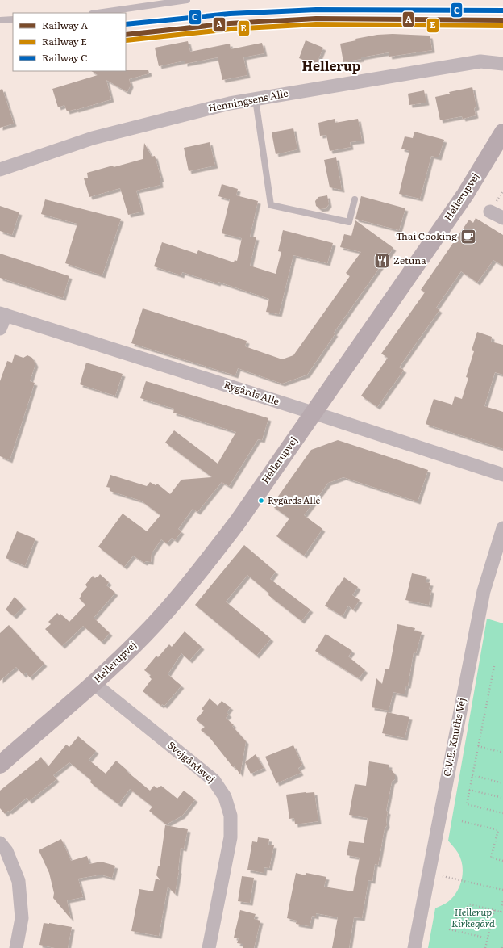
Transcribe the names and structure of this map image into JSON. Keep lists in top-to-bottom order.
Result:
{
  "streets": {
    "street": [
      "Henningsens Alle",
      "Hellerupvej",
      "Rygårds Alle",
      "C.V.E. Knuths Vej",
      "Svejgårdsvej"
    ]
  },
  "crossings": [
    ["Hellerupvej", "Rygårds Alle"],
    ["Hellerupvej", "Svejgårdsvej"]
  ],
  "districts": ["Hellerup"],
  "parks": ["Hellerup Kirkegård"],
  "places": {
    "cafe": ["Thai Cooking"],
    "restaurant": ["Zetuna"],
    "other": ["Rygårds Allé"]
  },
  "lines": ["rail line C", "rail line A", "rail line E"],
  "legend": ["Railway A", "Railway E", "Railway C"]
}
